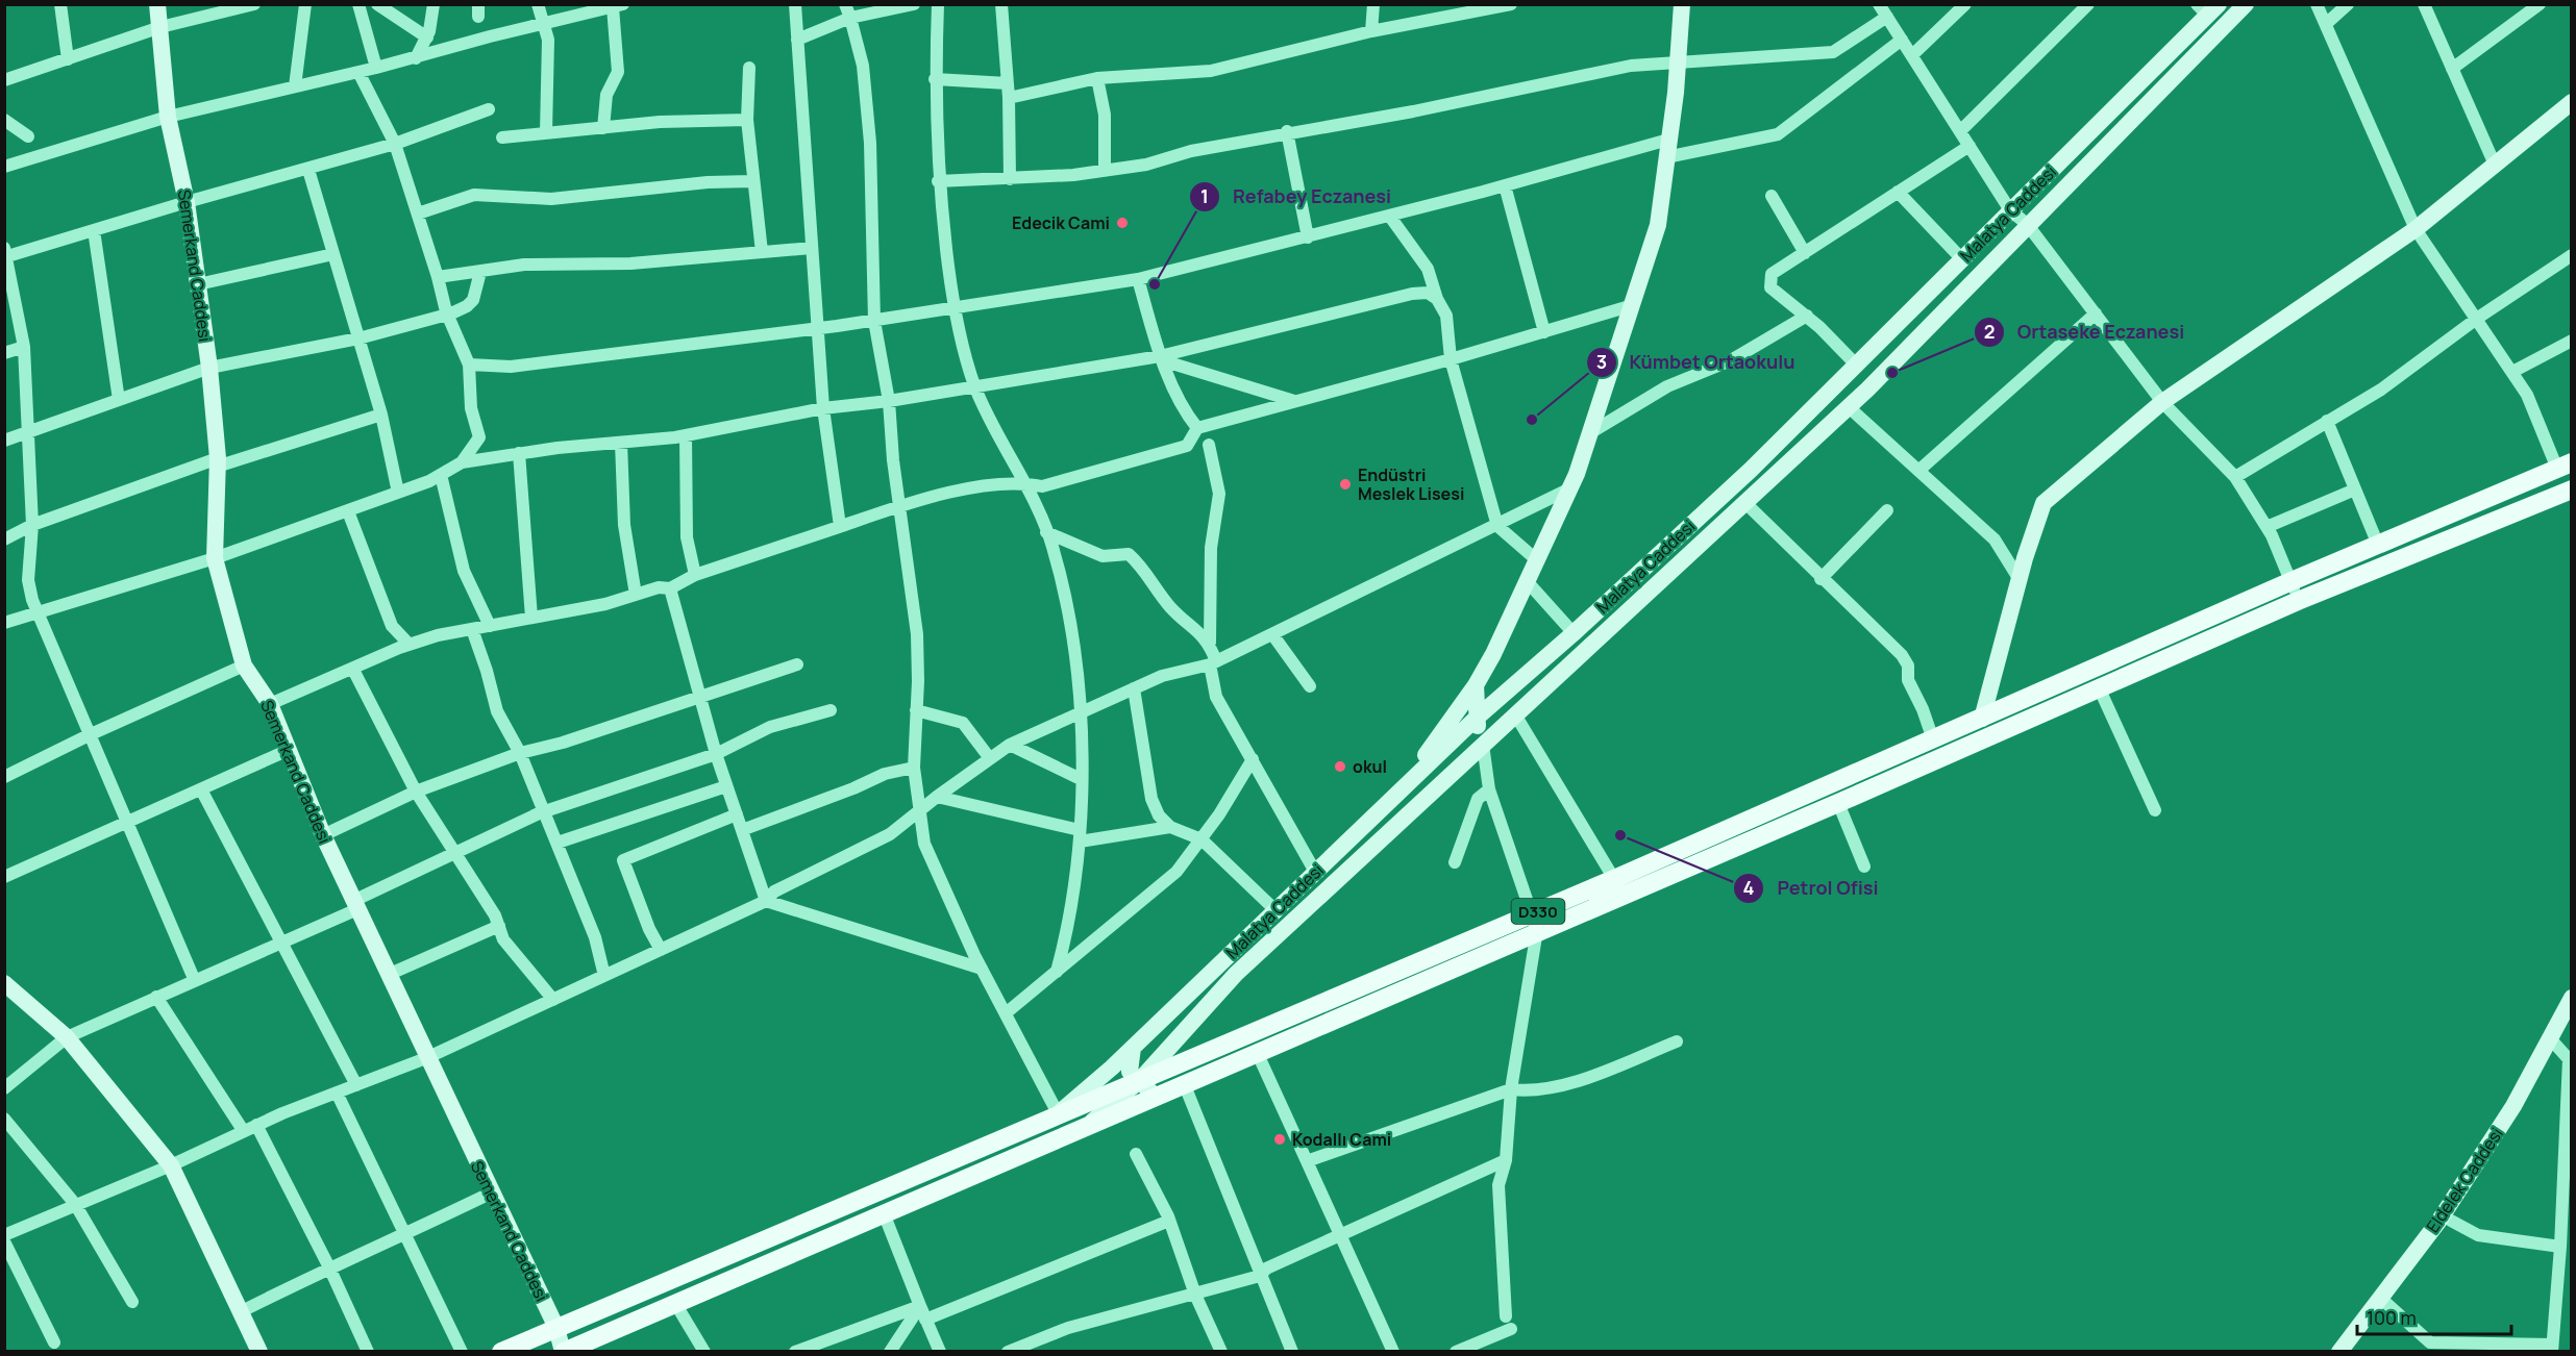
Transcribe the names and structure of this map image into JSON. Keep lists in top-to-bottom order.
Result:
{
  "streets": {
    "main road": ["D330"],
    "street": ["Malatya Caddesi", "Semerkand Caddesi", "Eldelek Caddesi"]
  },
  "crossings": [
    ["Malatya Caddesi", "D330"],
    ["Semerkand Caddesi", "D330"]
  ],
  "places": [
    "Edecik Cami",
    "Refabey Eczanesi",
    "Ortaseke Eczanesi",
    "Kümbet Ortaokulu",
    "Endüstri Meslek Lisesi",
    "okul",
    "Petrol Ofisi",
    "Kodallı Cami"
  ],
  "scale_bar": "100 m"
}
